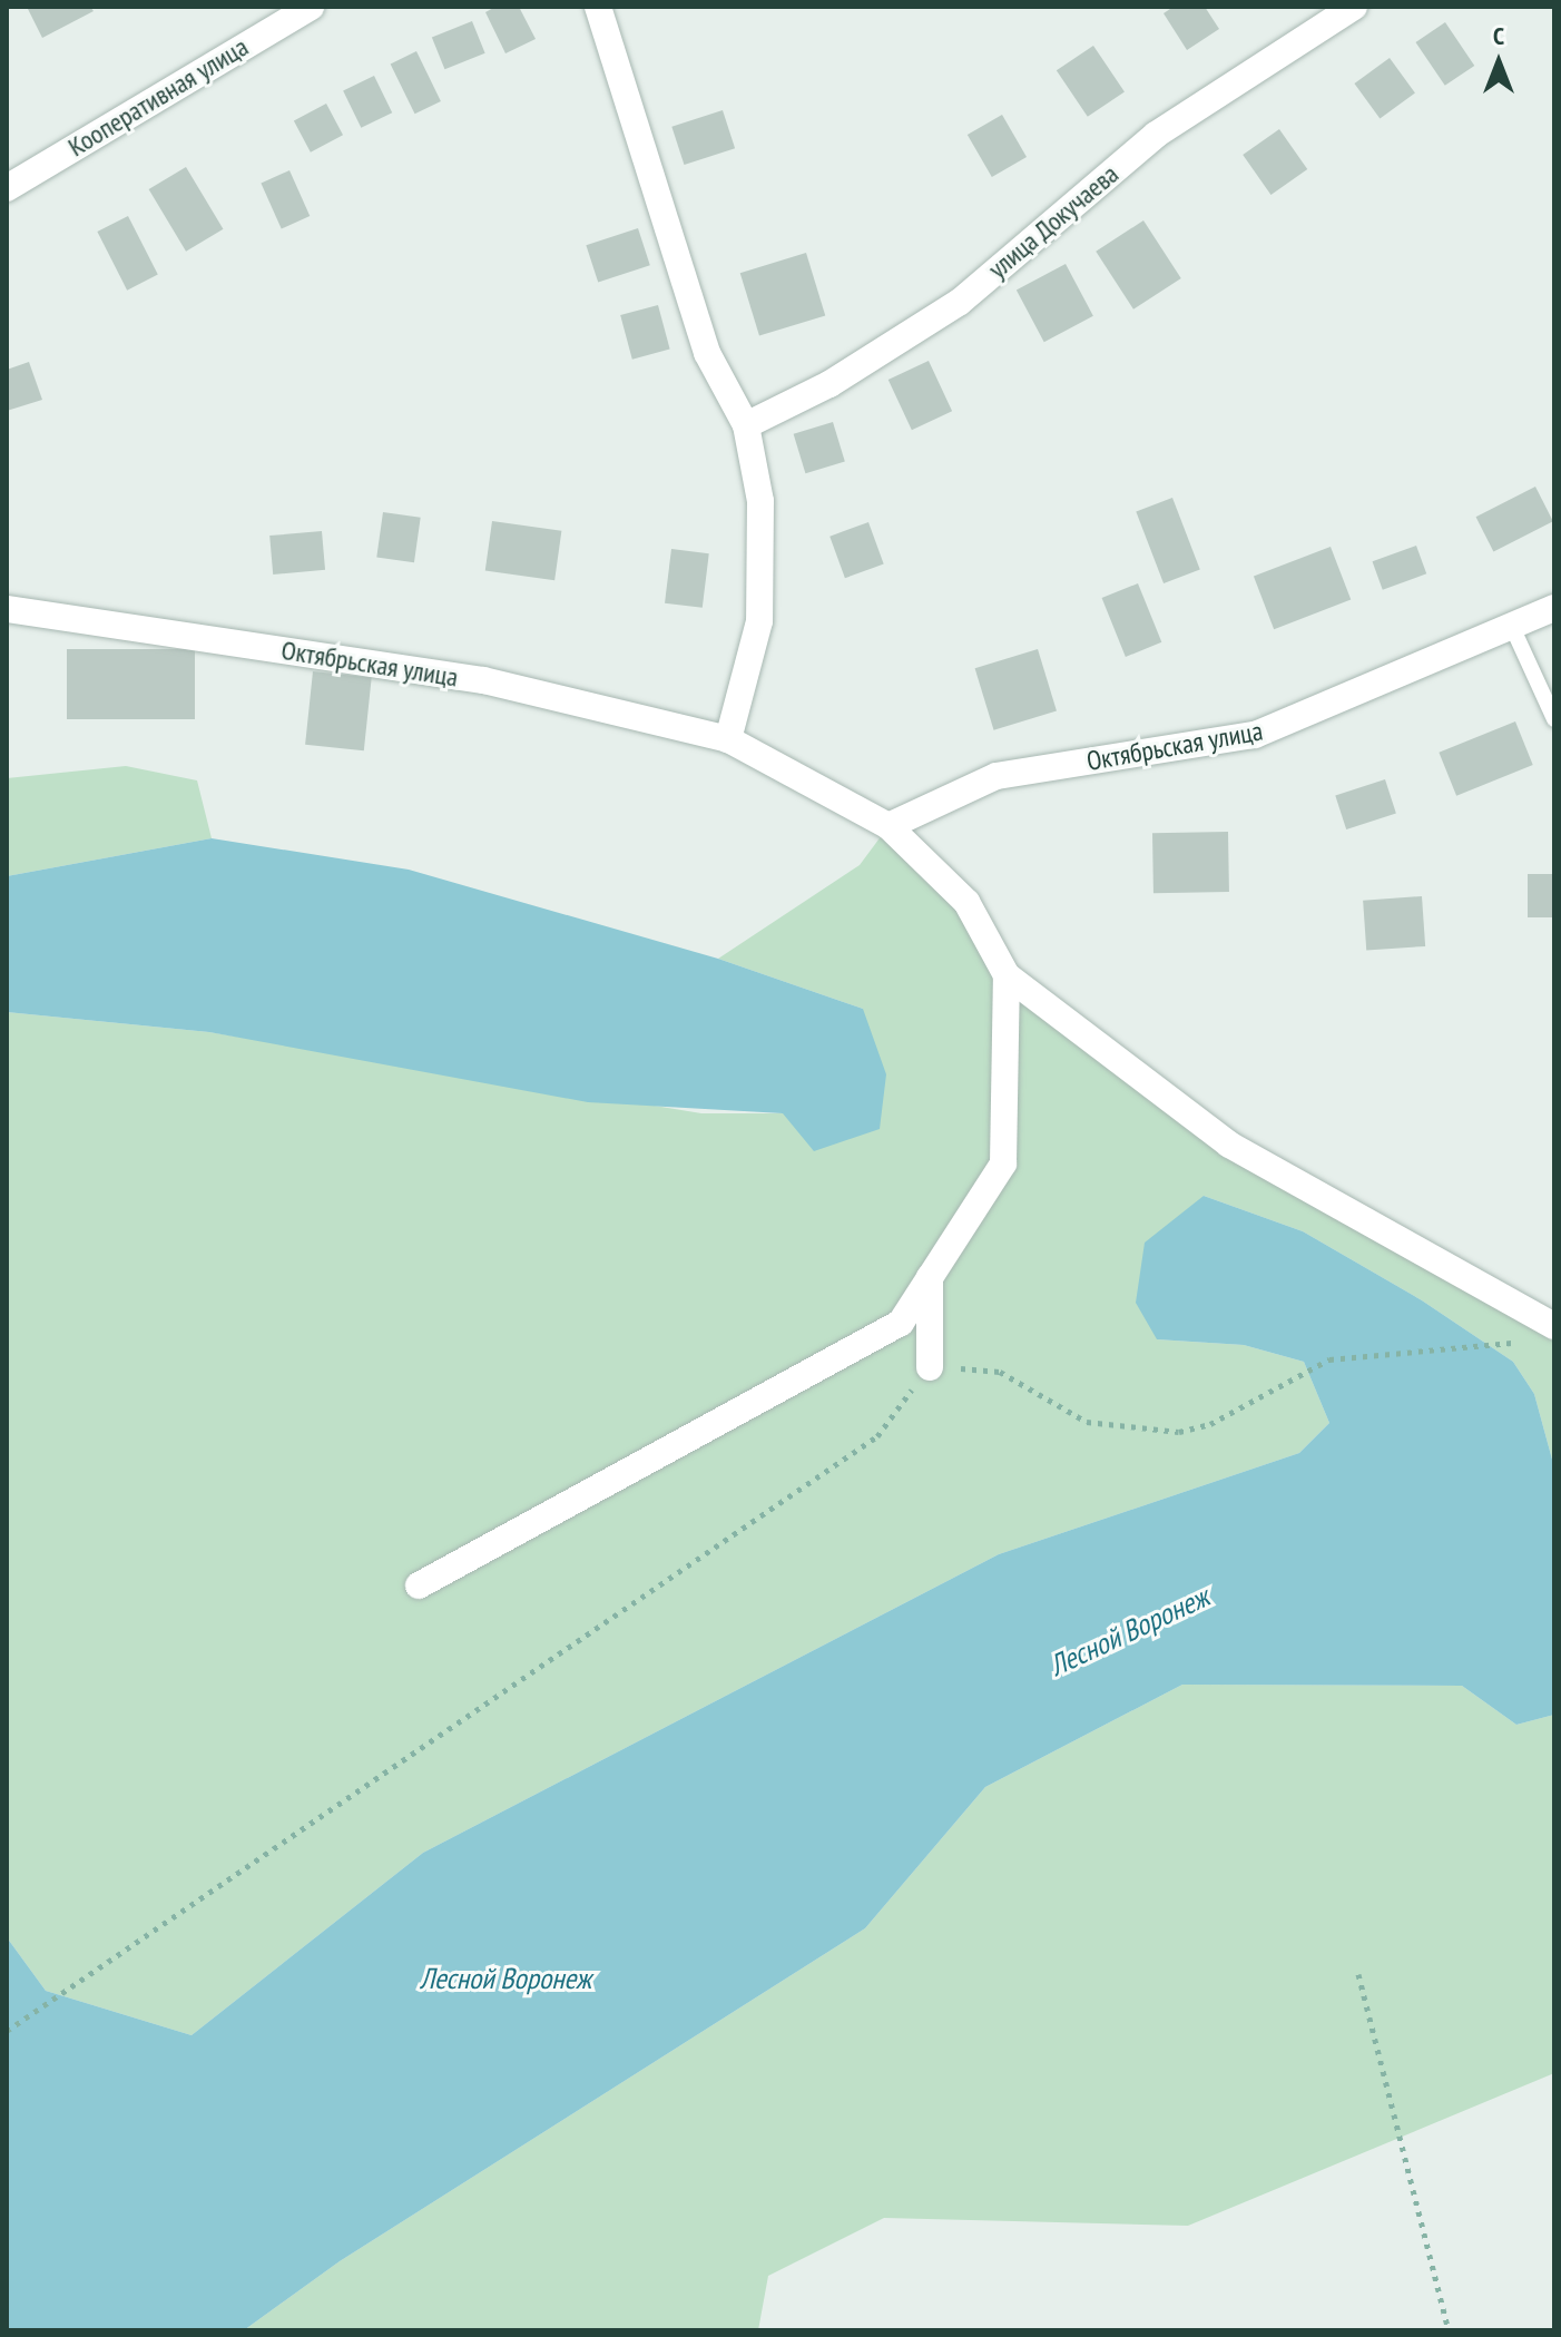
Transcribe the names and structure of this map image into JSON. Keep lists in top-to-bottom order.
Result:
{
  "streets": {
    "street": ["Кооперативная улица", "улица Докучаева", "Октябрьская улица"]
  },
  "water": ["Лесной Воронеж"],
  "north": "top"
}
